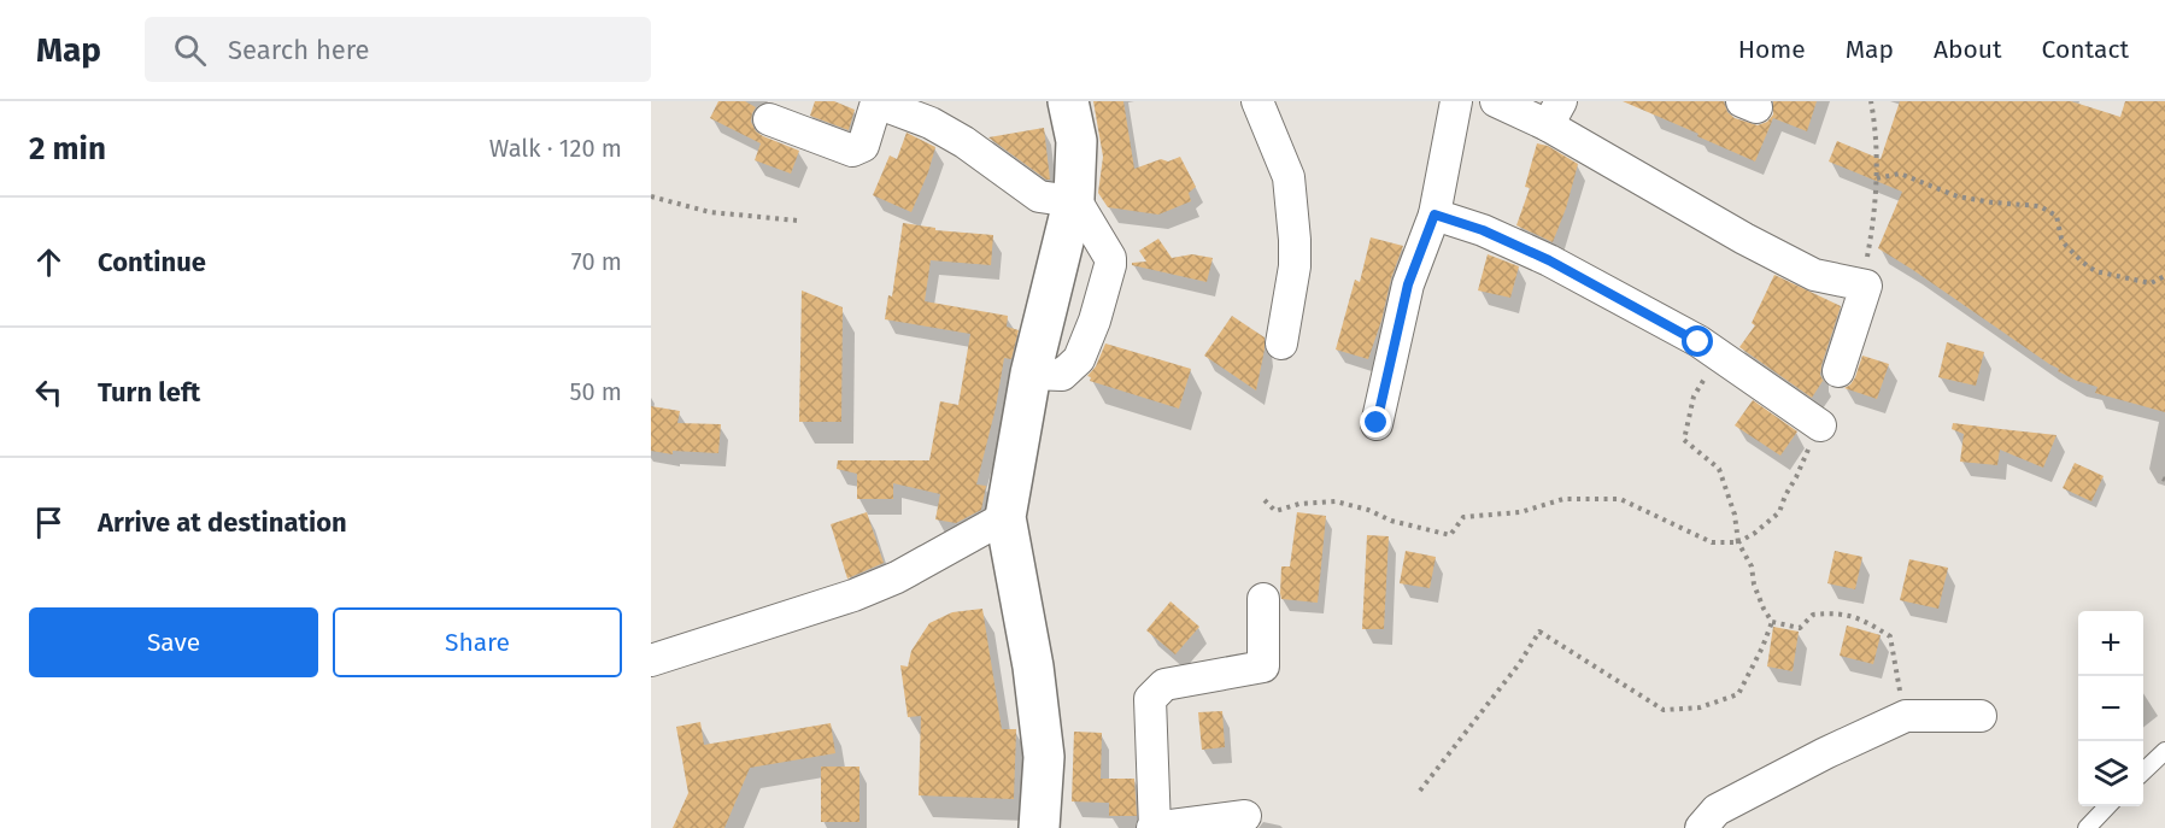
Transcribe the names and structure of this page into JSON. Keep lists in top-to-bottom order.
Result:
{
  "page": {
    "header": "Map",
    "search": "Search here",
    "nav": [
      "Home",
      "Map",
      "About",
      "Contact"
    ],
    "heading": ["2 min", "Walk · 120 m"],
    "list": [
      ["Continue", "70 m"],
      ["Turn left", "50 m"],
      "Arrive at destination"
    ],
    "buttons": ["Save", "Share"],
    "map_buttons": ["+", "−"]
  }
}
